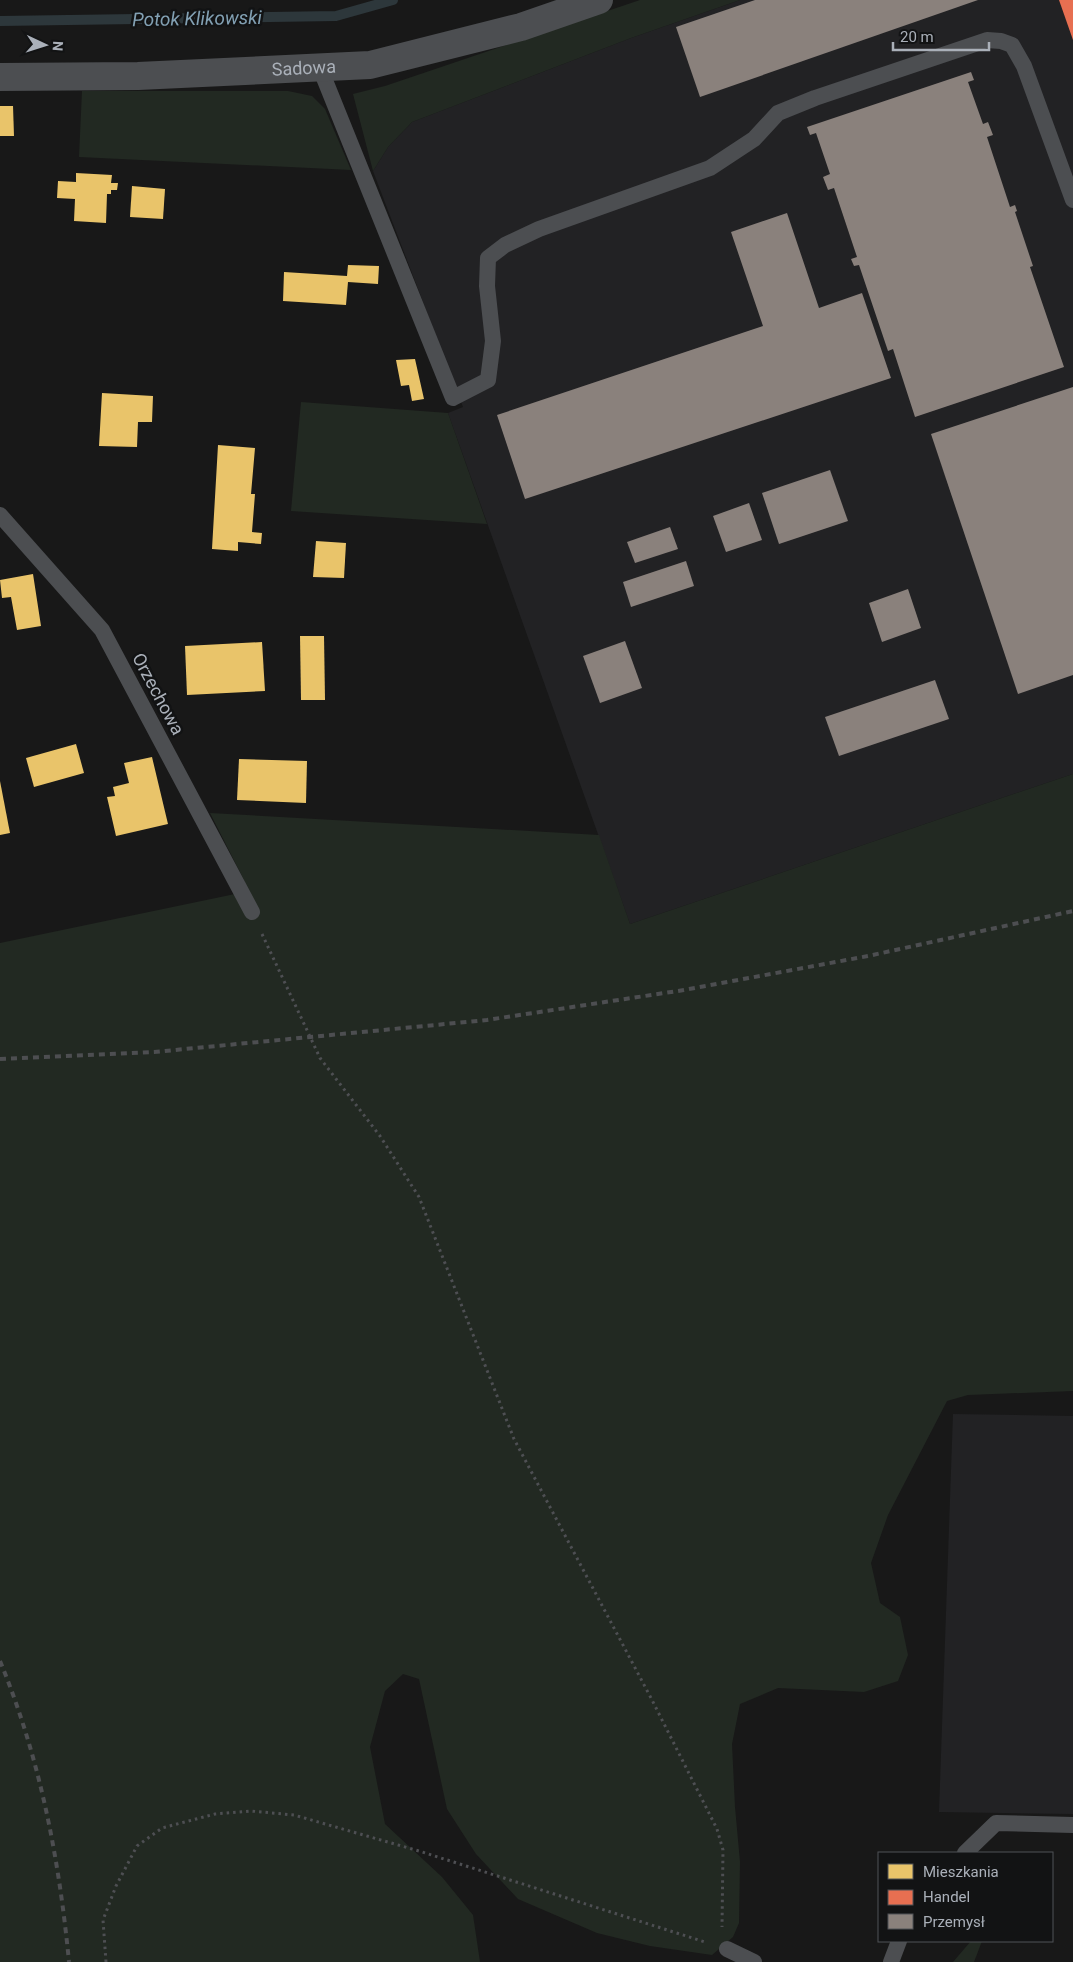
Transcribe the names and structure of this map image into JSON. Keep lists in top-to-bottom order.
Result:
{
  "streets": {
    "street": ["Sadowa"],
    "lane": ["Orzechowa"]
  },
  "water": ["Potok Klikowski"],
  "legend": ["Mieszkania", "Handel", "Przemysł"],
  "scale_bar": "20 m",
  "north": "right"
}
